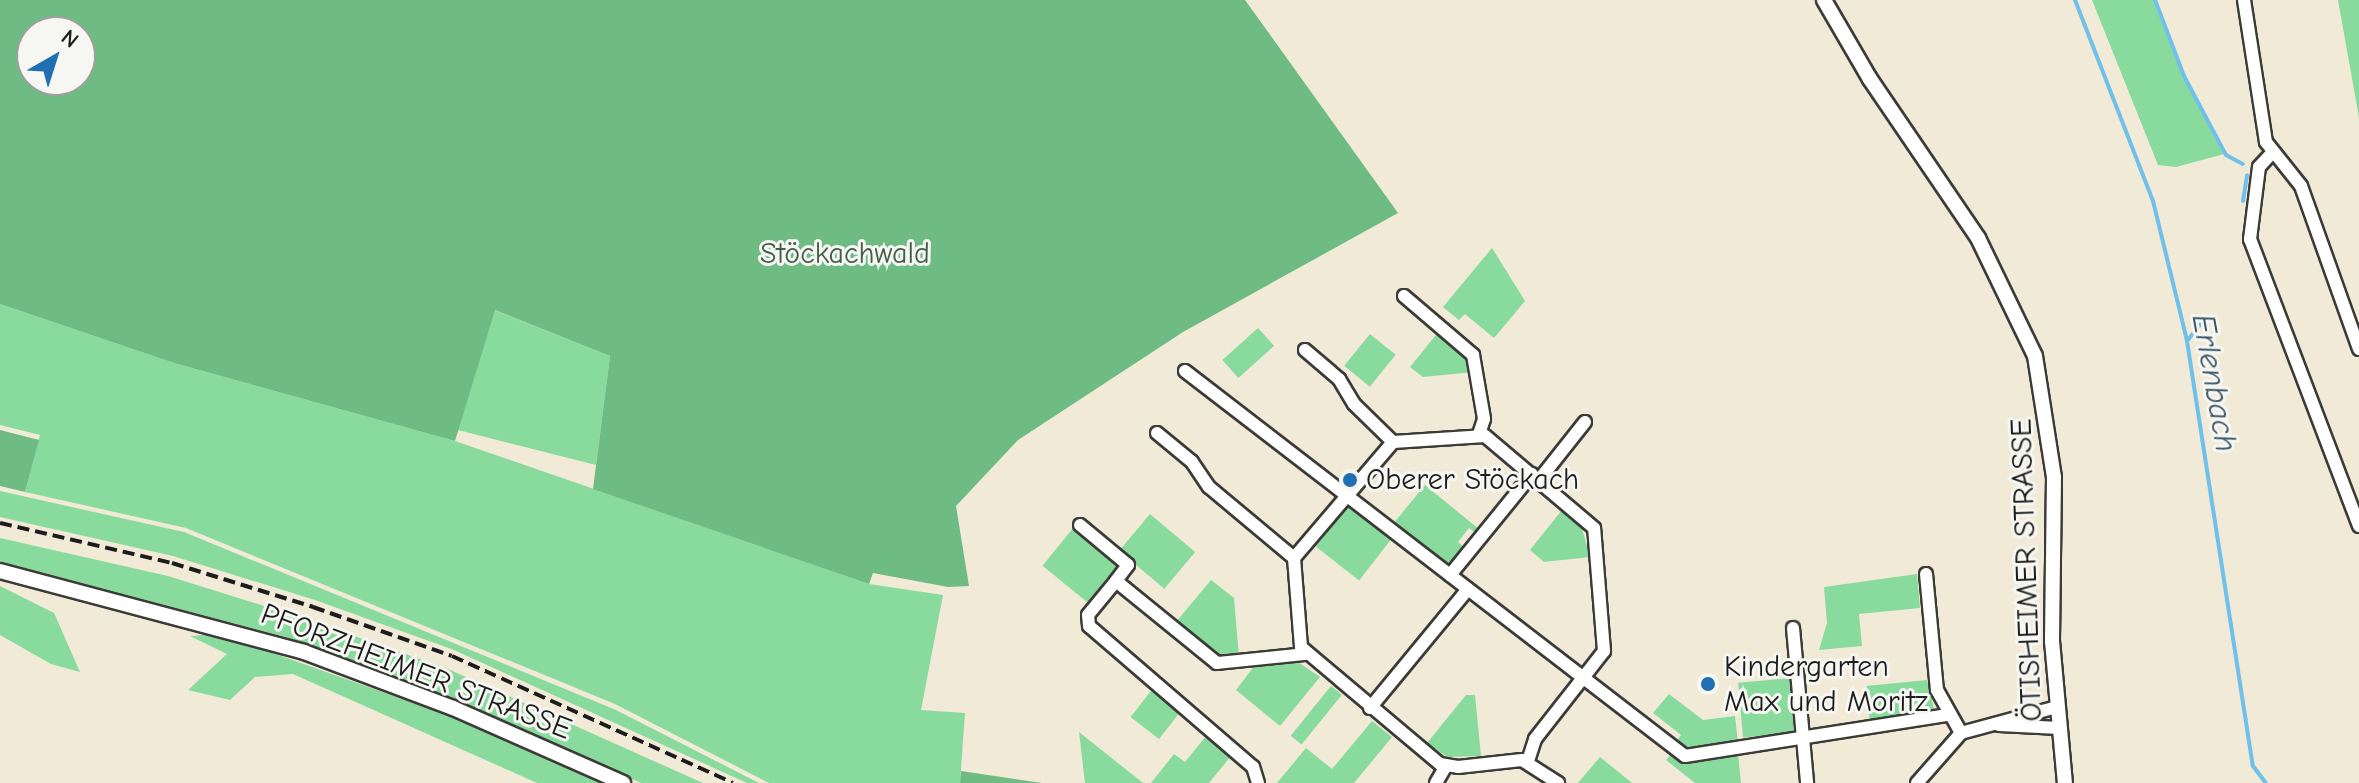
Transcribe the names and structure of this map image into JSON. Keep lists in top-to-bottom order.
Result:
{
  "streets": {
    "main road": ["ÖTISHEIMER STRASSE", "PFORZHEIMER STRASSE"]
  },
  "water": ["Erlenbach"],
  "parks": ["Stöckachwald"],
  "places": ["Oberer Stöckach", "Kindergarten Max und Moritz"],
  "north": "top right"
}
